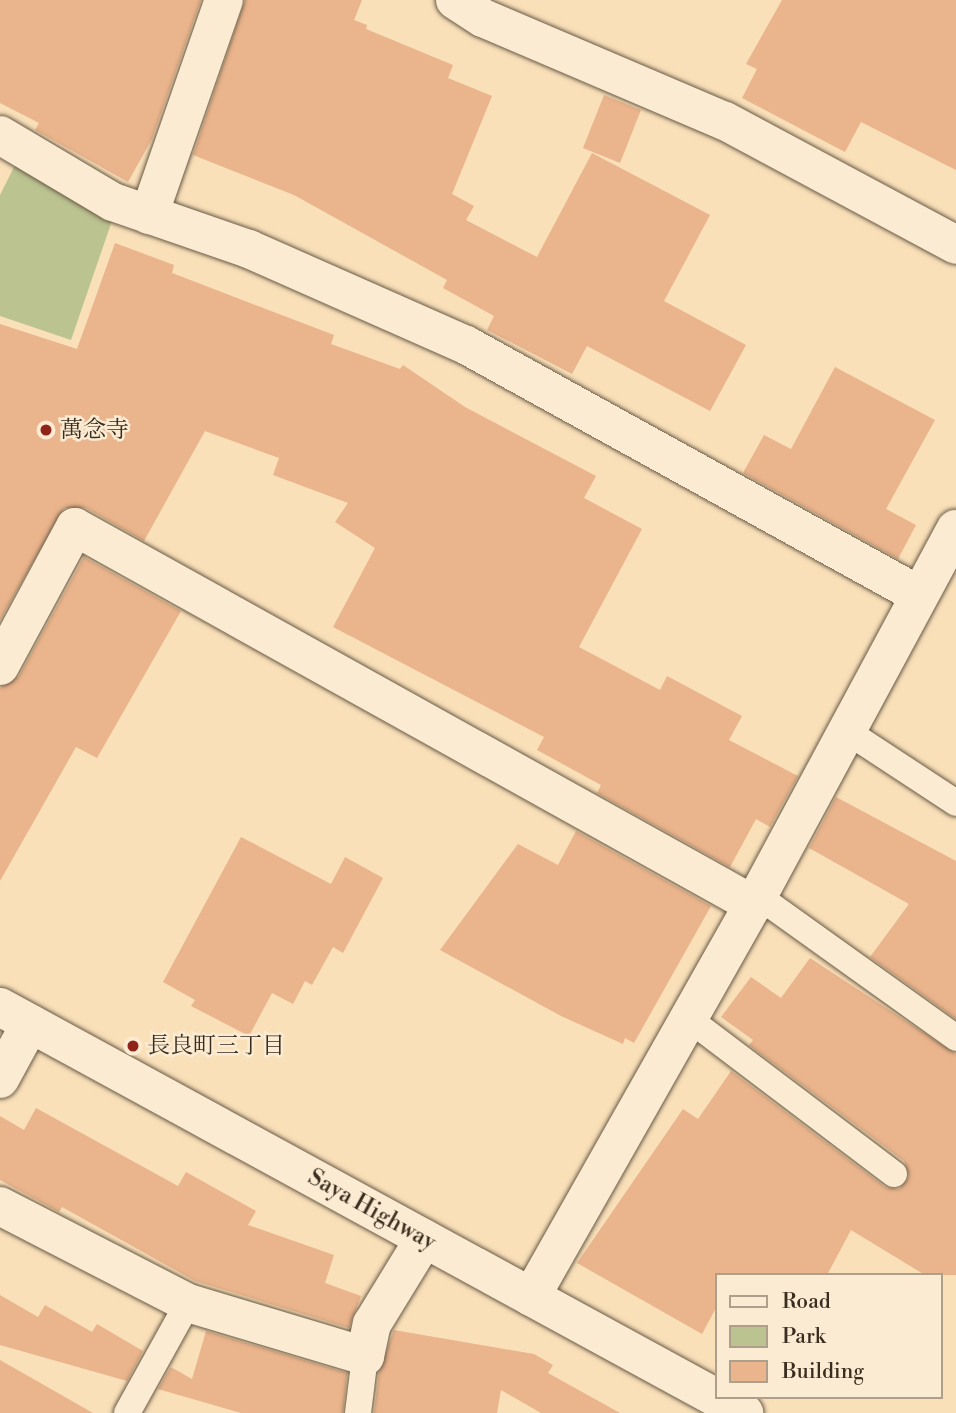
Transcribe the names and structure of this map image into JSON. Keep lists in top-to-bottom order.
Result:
{
  "streets": {
    "street": ["Saya Highway"]
  },
  "places": ["萬念寺", "長良町三丁目"],
  "legend": ["Road", "Park", "Building"]
}
